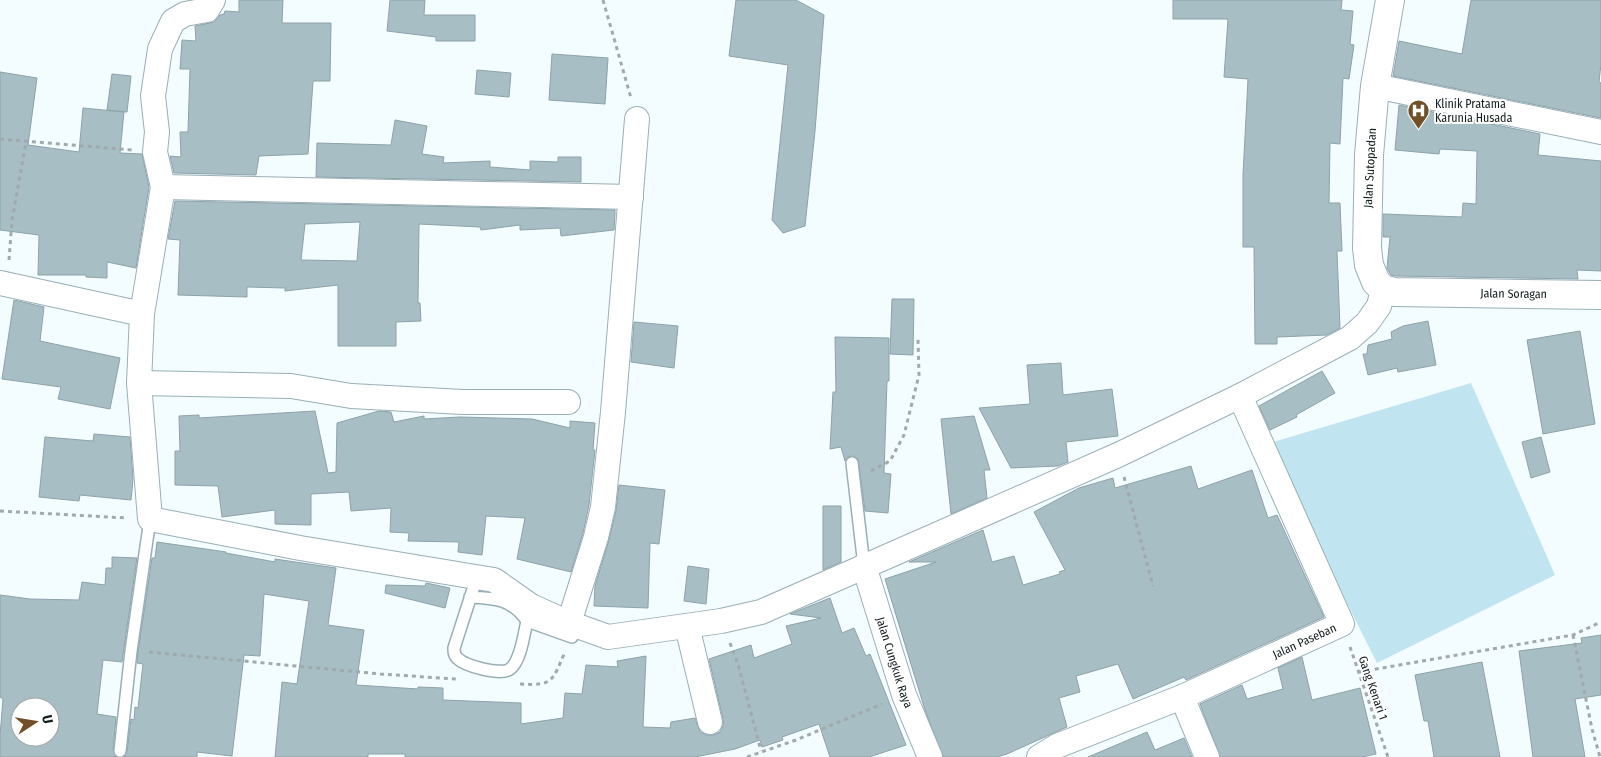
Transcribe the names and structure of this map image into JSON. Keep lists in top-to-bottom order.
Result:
{
  "streets": {
    "street": [
      "Jalan Sutopadan",
      "Jalan Soragan",
      "Jalan Paseban",
      "Jalan Cungkuk Raya"
    ],
    "path": ["Gang Kenari 1"]
  },
  "crossings": [
    ["Jalan Sutopadan", "Jalan Soragan"],
    ["Jalan Paseban", "Gang Kenari 1"]
  ],
  "places": {
    "hospital": ["Klinik Pratama Karunia Husada"]
  },
  "north": "right"
}
